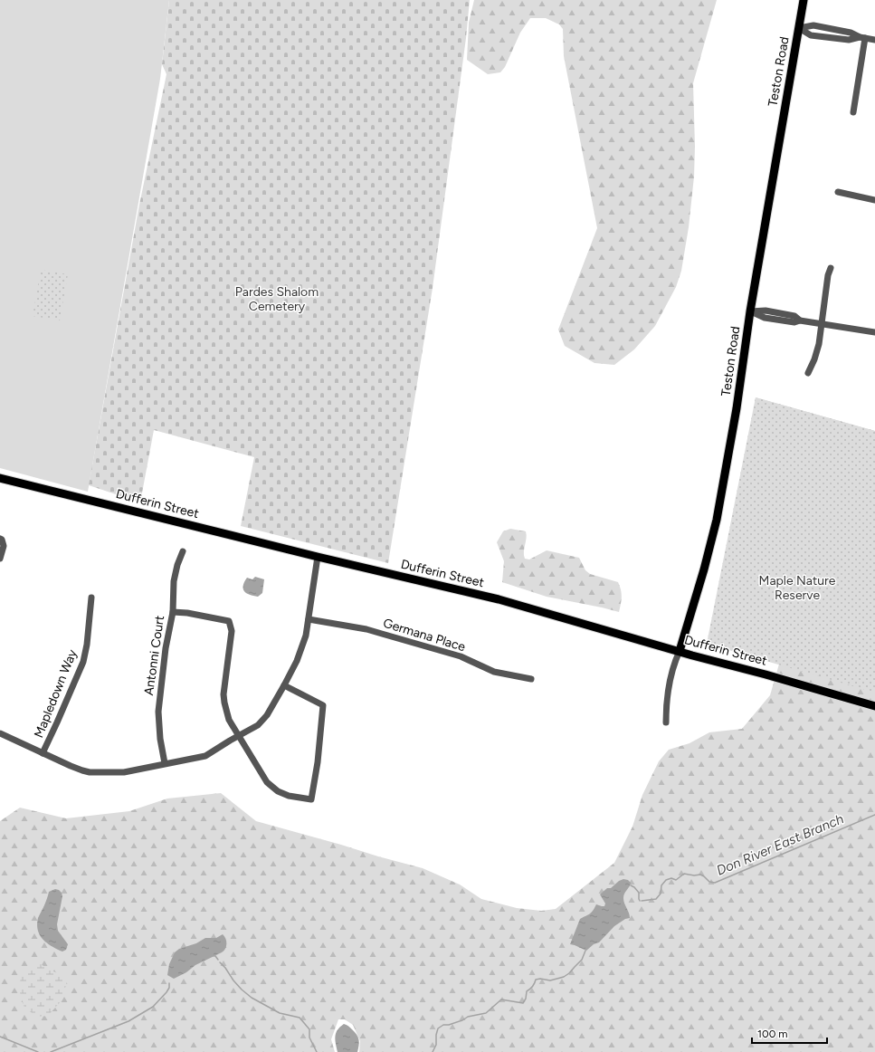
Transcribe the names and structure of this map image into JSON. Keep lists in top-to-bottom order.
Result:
{
  "streets": {
    "main road": ["Teston Road", "Dufferin Street"],
    "street": ["Germana Place", "Antonni Court", "Mapledown Way"]
  },
  "crossings": [
    ["Teston Road", "Dufferin Street"]
  ],
  "water": ["Don River East Branch"],
  "parks": ["Pardes Shalom Cemetery", "Maple Nature Reserve"],
  "scale_bar": "100 m"
}
